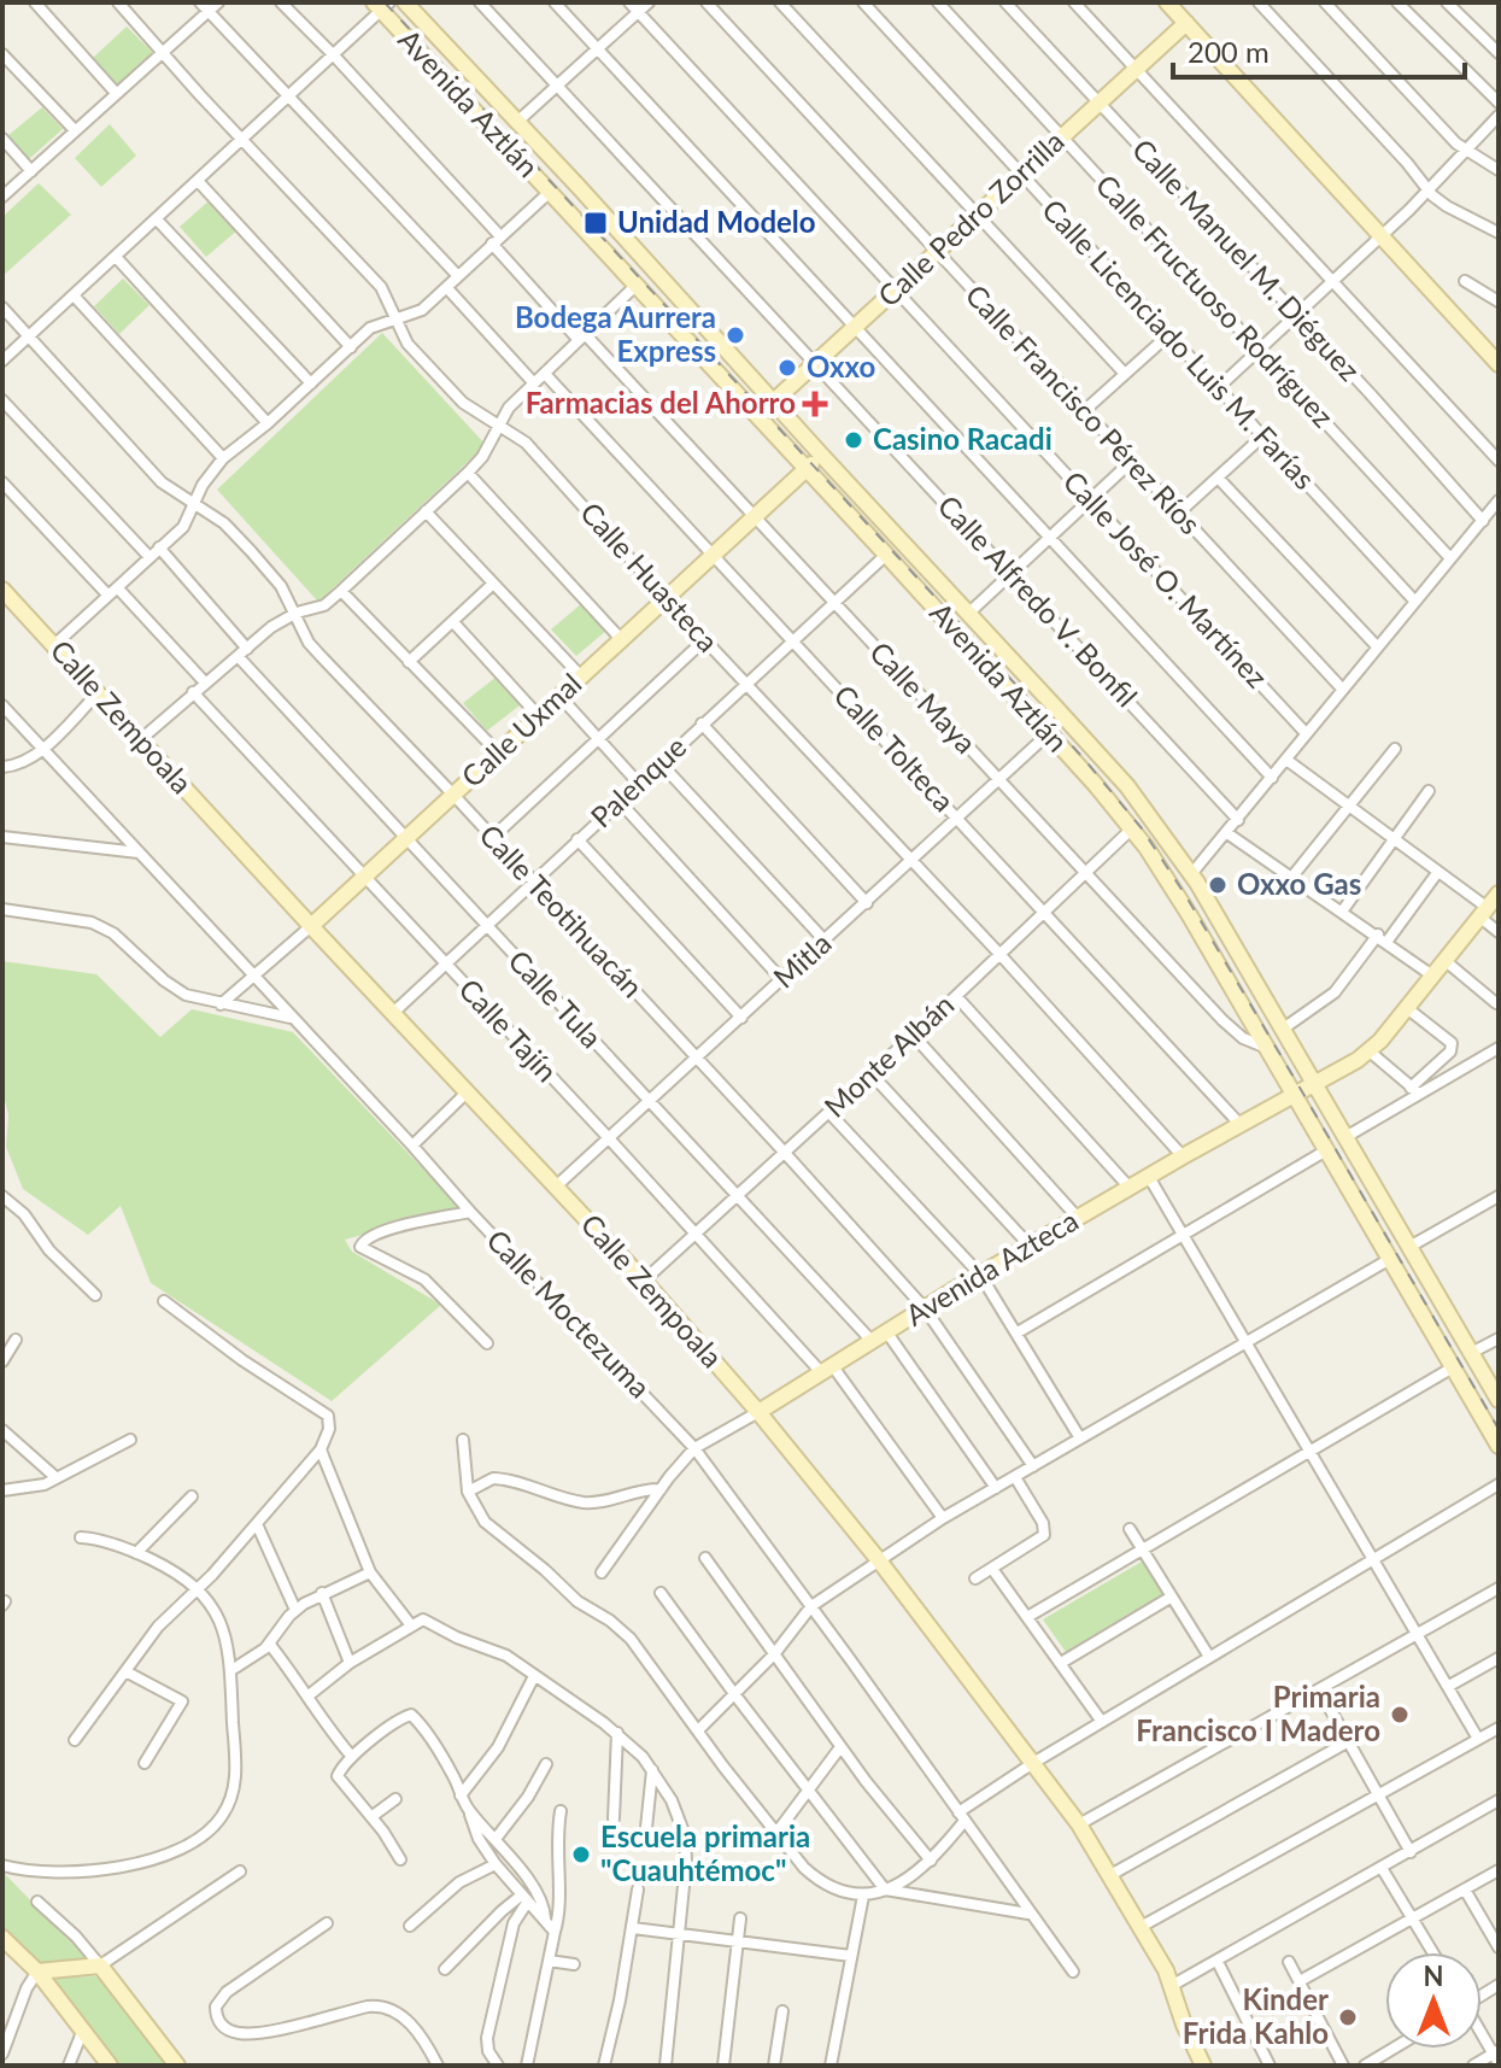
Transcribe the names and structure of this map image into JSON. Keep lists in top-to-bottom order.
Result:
{
  "streets": {
    "street": [
      "Avenida Aztlán",
      "Calle Pedro Zorrilla",
      "Calle Manuel M. Diéguez",
      "Calle Fructuoso Rodríguez",
      "Calle Licenciado Luis M. Farías",
      "Calle Francisco Pérez Ríos",
      "Calle Huasteca",
      "Calle José O. Martínez",
      "Calle Alfredo V. Bonfil",
      "Calle Maya",
      "Calle Zempoala",
      "Calle Uxmal",
      "Calle Tolteca",
      "Palenque",
      "Calle Teotihuacán",
      "Mitla",
      "Calle Tula",
      "Calle Tajín",
      "Monte Albán",
      "Avenida Azteca",
      "Calle Moctezuma"
    ]
  },
  "crossings": [
    ["Avenida Aztlán", "Calle Pedro Zorrilla"],
    ["Avenida Aztlán", "Calle Maya"],
    ["Avenida Aztlán", "Calle Uxmal"],
    ["Avenida Aztlán", "Palenque"],
    ["Avenida Aztlán", "Mitla"],
    ["Avenida Aztlán", "Monte Albán"],
    ["Avenida Aztlán", "Avenida Azteca"],
    ["Calle Pedro Zorrilla", "Calle Manuel M. Diéguez"],
    ["Calle Pedro Zorrilla", "Calle Fructuoso Rodríguez"],
    ["Calle Pedro Zorrilla", "Calle Licenciado Luis M. Farías"],
    ["Calle Pedro Zorrilla", "Calle Francisco Pérez Ríos"],
    ["Calle Pedro Zorrilla", "Calle José O. Martínez"],
    ["Calle Pedro Zorrilla", "Calle Alfredo V. Bonfil"],
    ["Calle Huasteca", "Calle Uxmal"],
    ["Calle Huasteca", "Palenque"],
    ["Calle Huasteca", "Mitla"],
    ["Calle Huasteca", "Monte Albán"],
    ["Calle Huasteca", "Avenida Azteca"],
    ["Calle Maya", "Calle Uxmal"],
    ["Calle Maya", "Palenque"],
    ["Calle Maya", "Mitla"],
    ["Calle Maya", "Monte Albán"],
    ["Calle Zempoala", "Calle Uxmal"],
    ["Calle Zempoala", "Palenque"],
    ["Calle Zempoala", "Mitla"],
    ["Calle Zempoala", "Monte Albán"],
    ["Calle Zempoala", "Avenida Azteca"],
    ["Calle Uxmal", "Calle Tolteca"],
    ["Calle Uxmal", "Calle Teotihuacán"],
    ["Calle Uxmal", "Calle Tula"],
    ["Calle Uxmal", "Calle Tajín"],
    ["Calle Uxmal", "Calle Moctezuma"],
    ["Calle Tolteca", "Palenque"],
    ["Calle Tolteca", "Mitla"],
    ["Calle Tolteca", "Monte Albán"],
    ["Calle Tolteca", "Avenida Azteca"],
    ["Palenque", "Calle Teotihuacán"],
    ["Palenque", "Calle Tula"],
    ["Palenque", "Calle Tajín"],
    ["Calle Teotihuacán", "Mitla"],
    ["Calle Teotihuacán", "Monte Albán"],
    ["Calle Teotihuacán", "Avenida Azteca"],
    ["Mitla", "Calle Tula"],
    ["Mitla", "Calle Tajín"],
    ["Calle Tula", "Monte Albán"],
    ["Calle Tula", "Avenida Azteca"],
    ["Calle Tajín", "Monte Albán"],
    ["Calle Tajín", "Avenida Azteca"],
    ["Avenida Azteca", "Calle Moctezuma"]
  ],
  "places": {
    "transit": ["Unidad Modelo"],
    "other": [
      "Bodega Aurrera Express",
      "Oxxo",
      "Casino Racadi",
      "Oxxo Gas",
      "Primaria Francisco I Madero",
      "Escuela primaria \"Cuauhtémoc\"",
      "Kinder Frida Kahlo"
    ],
    "health": ["Farmacias del Ahorro"]
  },
  "scale_bar": "200 m",
  "north": "top"
}
